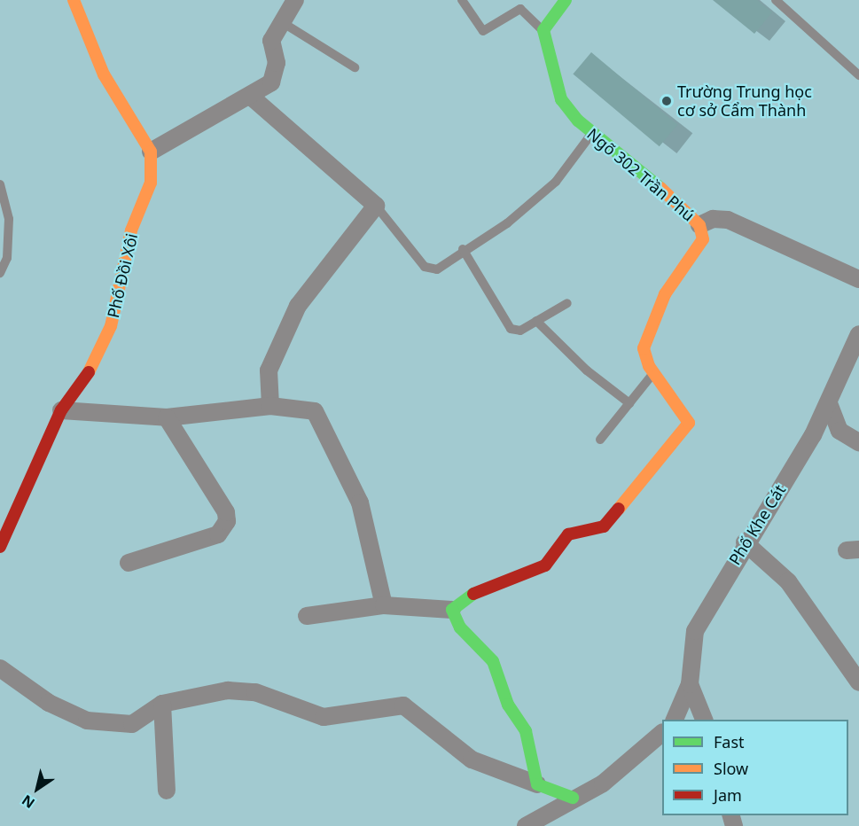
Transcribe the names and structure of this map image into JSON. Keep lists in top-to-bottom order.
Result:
{
  "streets": {
    "street": ["Ngõ 302 Trần Phú", "Phố Đồi Xôi", "Phố Khe Cát"]
  },
  "places": ["Trường Trung học cơ sở Cẩm Thành"],
  "legend": ["Fast", "Slow", "Jam"],
  "north": "bottom left"
}
